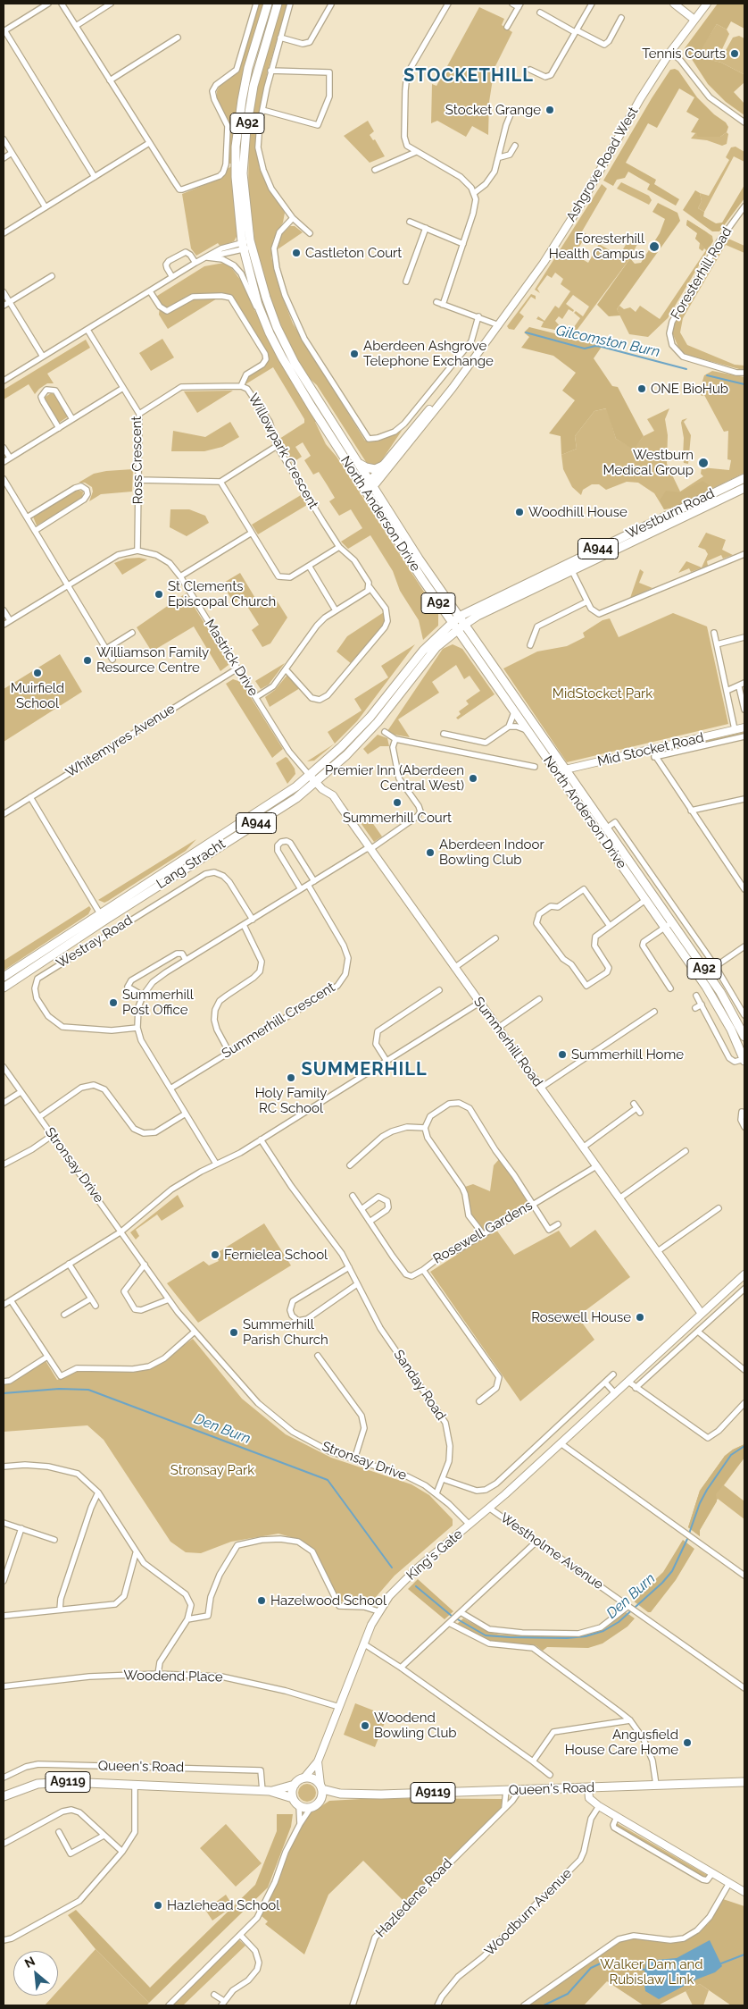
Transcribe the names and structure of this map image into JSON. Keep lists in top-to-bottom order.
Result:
{
  "streets": {
    "main road": [
      "A92",
      "North Anderson Drive",
      "Westburn Road",
      "A944",
      "Lang Stracht",
      "Queen's Road",
      "A9119"
    ],
    "street": [
      "Ashgrove Road West",
      "Foresterhill Road",
      "Willowpark Crescent",
      "Ross Crescent",
      "Mastrick Drive",
      "Whitemyres Avenue",
      "Mid Stocket Road",
      "Westray Road",
      "Summerhill Crescent",
      "Summerhill Road",
      "Stronsay Drive",
      "Rosewell Gardens",
      "Sanday Road",
      "Westholme Avenue",
      "King's Gate",
      "Woodend Place",
      "Hazledene Road",
      "Woodburn Avenue"
    ]
  },
  "crossings": [
    ["Ashgrove Road West", "North Anderson Drive"],
    ["Willowpark Crescent", "Ross Crescent"],
    ["Ross Crescent", "Mastrick Drive"],
    ["North Anderson Drive", "Westburn Road"],
    ["North Anderson Drive", "Mid Stocket Road"],
    ["North Anderson Drive", "Lang Stracht"],
    ["Westburn Road", "Lang Stracht"],
    ["Mastrick Drive", "Whitemyres Avenue"],
    ["Mastrick Drive", "Lang Stracht"],
    ["Mastrick Drive", "Summerhill Road"],
    ["Lang Stracht", "Summerhill Road"],
    ["Summerhill Road", "Rosewell Gardens"],
    ["Summerhill Road", "King's Gate"],
    ["Stronsay Drive", "Sanday Road"],
    ["Stronsay Drive", "King's Gate"],
    ["Westholme Avenue", "King's Gate"],
    ["King's Gate", "Woodend Place"],
    ["King's Gate", "Queen's Road"],
    ["King's Gate", "A9119"],
    ["Queen's Road", "A9119"],
    ["Queen's Road", "Hazledene Road"]
  ],
  "districts": ["STOCKETHILL", "SUMMERHILL"],
  "water": ["Gilcomston Burn", "Den Burn"],
  "parks": ["MidStocket Park", "Stronsay Park", "Walker Dam and Rubislaw Link"],
  "places": [
    "Tennis Courts",
    "Stocket Grange",
    "Foresterhill Health Campus",
    "Castleton Court",
    "Aberdeen Ashgrove Telephone Exchange",
    "ONE BioHub",
    "Westburn Medical Group",
    "Woodhill House",
    "St Clements Episcopal Church",
    "Williamson Family Resource Centre",
    "Muirfield School",
    "Premier Inn (Aberdeen Central West)",
    "Summerhill Court",
    "Aberdeen Indoor Bowling Club",
    "Summerhill Post Office",
    "Summerhill Home",
    "Holy Family RC School",
    "Fernielea School",
    "Rosewell House",
    "Summerhill Parish Church",
    "Hazelwood School",
    "Woodend Bowling Club",
    "Angusfield House Care Home",
    "Hazlehead School"
  ],
  "north": "top left"
}
